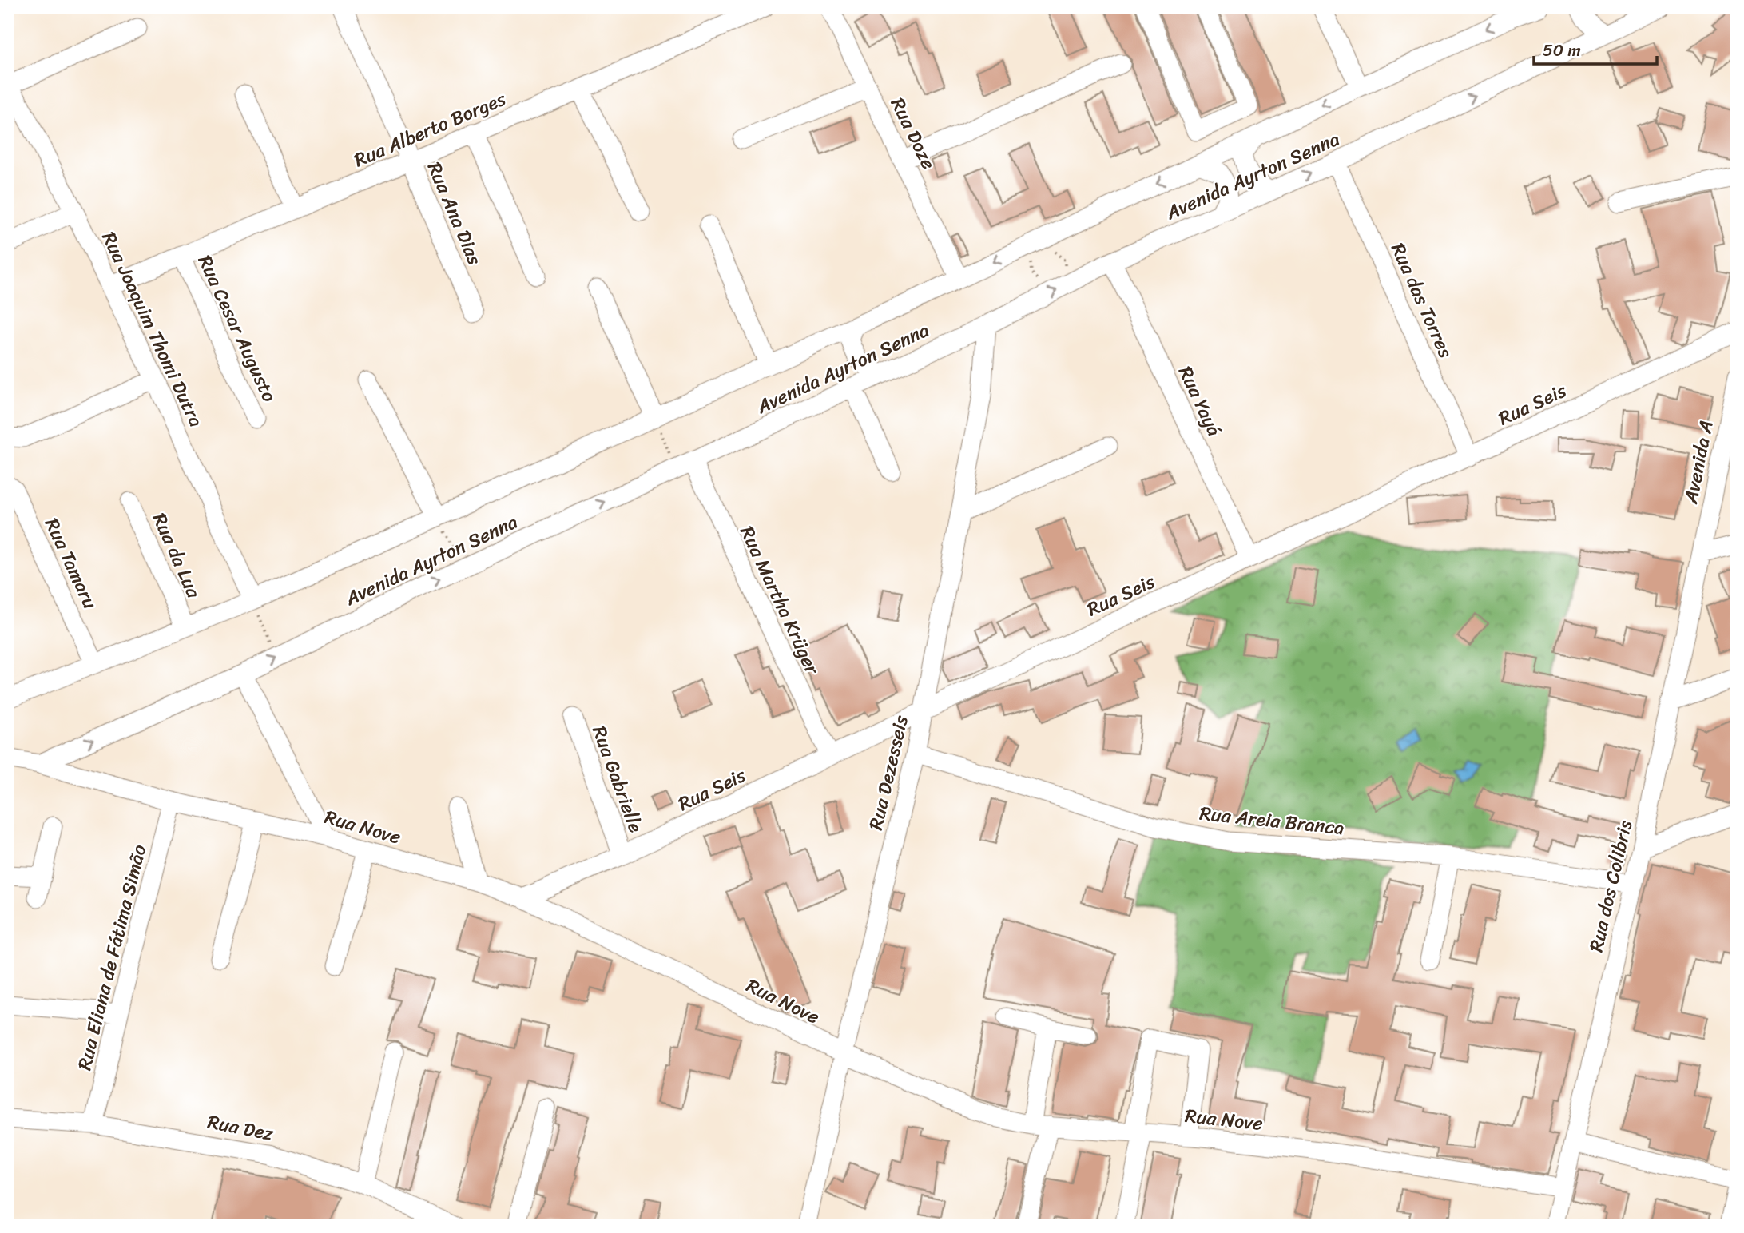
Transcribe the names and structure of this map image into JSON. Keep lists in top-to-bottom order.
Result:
{
  "streets": {
    "street": [
      "Rua Alberto Borges",
      "Rua Doze",
      "Avenida Ayrton Senna",
      "Rua Ana Dias",
      "Rua das Torres",
      "Rua Cesar Augusto",
      "Rua Joaquim Thomi Dutra",
      "Rua Yayá",
      "Rua Seis",
      "Avenida A",
      "Rua da Lua",
      "Rua Tamaru",
      "Rua Martha Krüger",
      "Rua Dezesseis",
      "Rua Gabrielle",
      "Rua Areia Branca",
      "Rua Nove",
      "Rua dos Colibris",
      "Rua Eliana de Fátima Simão",
      "Rua Dez"
    ]
  },
  "crossings": [
    ["Rua Alberto Borges", "Rua Ana Dias"],
    ["Rua Alberto Borges", "Rua Cesar Augusto"],
    ["Rua Alberto Borges", "Rua Joaquim Thomi Dutra"],
    ["Rua Doze", "Avenida Ayrton Senna"],
    ["Avenida Ayrton Senna", "Rua das Torres"],
    ["Avenida Ayrton Senna", "Rua Joaquim Thomi Dutra"],
    ["Avenida Ayrton Senna", "Rua Yayá"],
    ["Avenida Ayrton Senna", "Rua da Lua"],
    ["Avenida Ayrton Senna", "Rua Tamaru"],
    ["Avenida Ayrton Senna", "Rua Martha Krüger"],
    ["Avenida Ayrton Senna", "Rua Dezesseis"],
    ["Avenida Ayrton Senna", "Rua Nove"],
    ["Rua das Torres", "Rua Seis"],
    ["Rua Yayá", "Rua Seis"],
    ["Rua Seis", "Rua Martha Krüger"],
    ["Rua Seis", "Rua Dezesseis"],
    ["Rua Seis", "Rua Gabrielle"],
    ["Rua Seis", "Rua Nove"],
    ["Avenida A", "Rua dos Colibris"],
    ["Rua Dezesseis", "Rua Areia Branca"],
    ["Rua Dezesseis", "Rua Nove"],
    ["Rua Areia Branca", "Rua dos Colibris"],
    ["Rua Nove", "Rua dos Colibris"],
    ["Rua Nove", "Rua Eliana de Fátima Simão"],
    ["Rua Eliana de Fátima Simão", "Rua Dez"]
  ],
  "scale_bar": "50 m"
}
